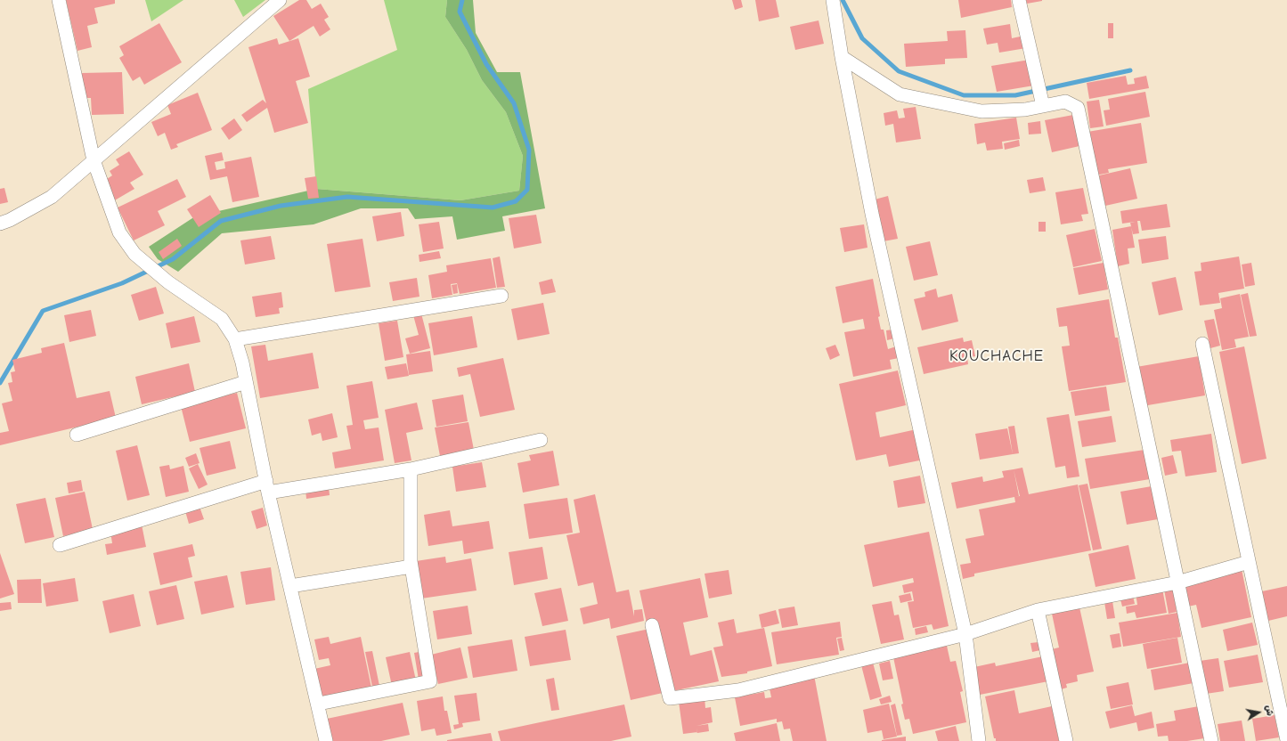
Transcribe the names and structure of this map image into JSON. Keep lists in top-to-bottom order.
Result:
{
  "districts": ["KOUCHACHE"],
  "north": "right"
}
